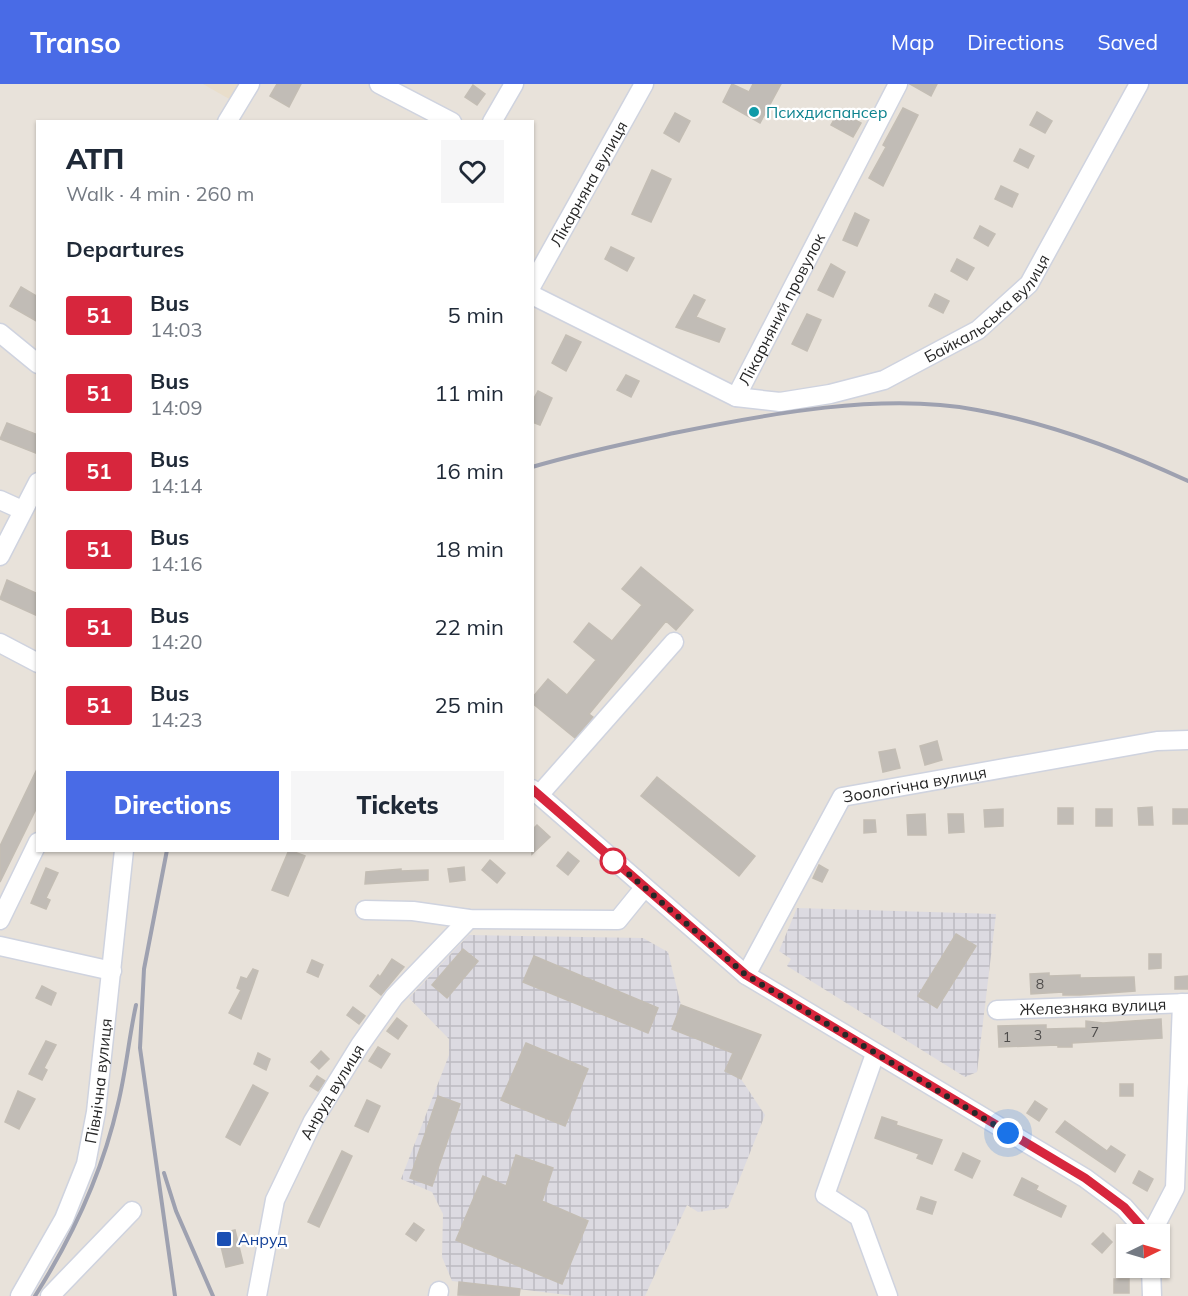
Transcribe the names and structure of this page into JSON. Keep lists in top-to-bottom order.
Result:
{
  "streets": {
    "street": [
      "Лікарняна вулиця",
      "Байкальська вулиця",
      "Лікарняний провулок",
      "Зоологічна вулиця",
      "Железняка вулиця",
      "Північна вулиця",
      "Анруд вулиця"
    ]
  },
  "crossings": [
    ["Байкальська вулиця", "Лікарняний провулок"]
  ],
  "places": {
    "other": ["Психдиспансер"],
    "transit": ["Анруд"]
  },
  "lines": ["bus line 51"],
  "house_numbers": [
    "8",
    "7",
    "3",
    "1"
  ],
  "north": "right",
  "page": {
    "header": "Transo",
    "nav": ["Map", "Directions", "Saved"],
    "heading": [
      ["АТП", "Walk · 4 min · 260 m"],
      "Departures"
    ],
    "list": [
      {
        "mark": "51",
        "name": "Bus",
        "note": "14:03",
        "value": "5 min"
      },
      {
        "mark": "51",
        "name": "Bus",
        "note": "14:09",
        "value": "11 min"
      },
      {
        "mark": "51",
        "name": "Bus",
        "note": "14:14",
        "value": "16 min"
      },
      {
        "mark": "51",
        "name": "Bus",
        "note": "14:16",
        "value": "18 min"
      },
      {
        "mark": "51",
        "name": "Bus",
        "note": "14:20",
        "value": "22 min"
      },
      {
        "mark": "51",
        "name": "Bus",
        "note": "14:23",
        "value": "25 min"
      }
    ],
    "buttons": ["Directions", "Tickets"]
  }
}
